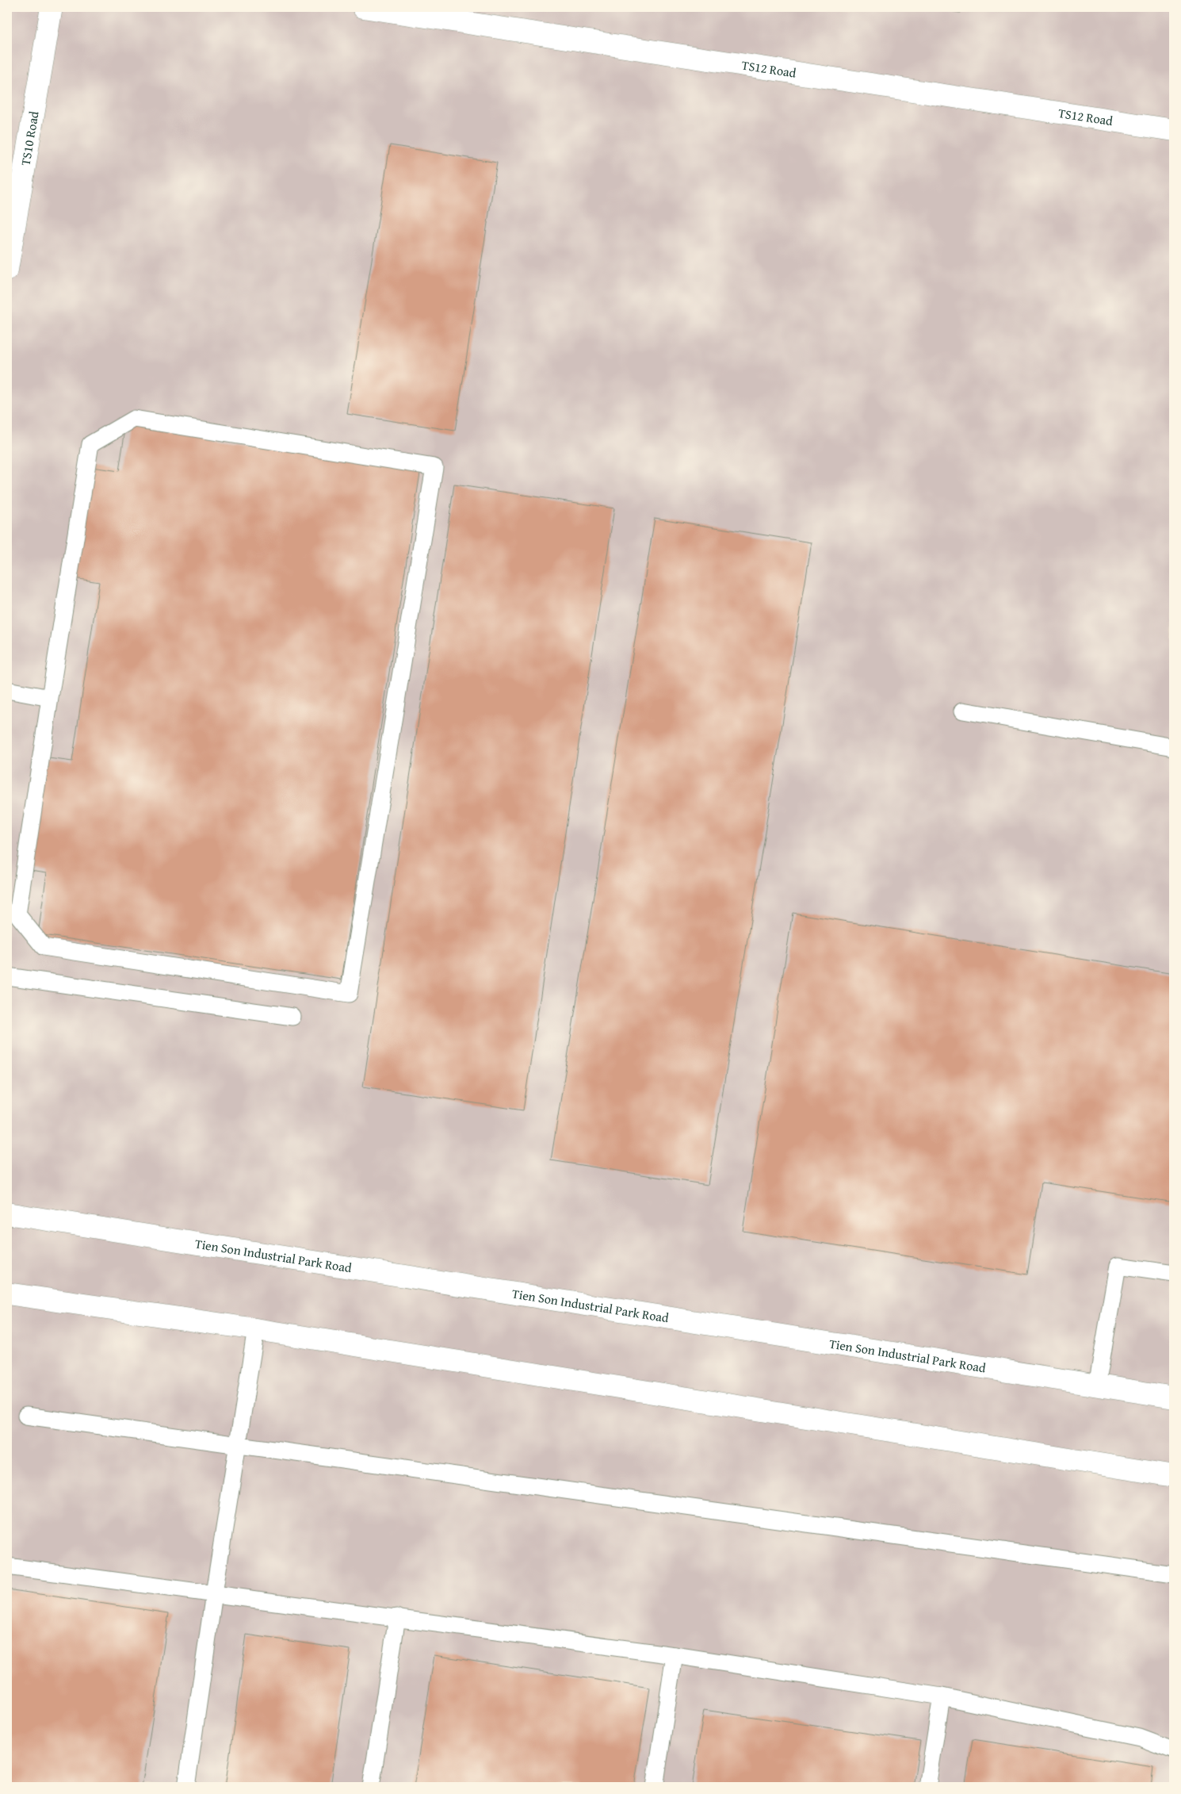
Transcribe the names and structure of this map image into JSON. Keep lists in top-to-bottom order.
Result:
{
  "streets": {
    "main road": ["TS12 Road", "TS10 Road", "Tien Son Industrial Park Road"]
  }
}
